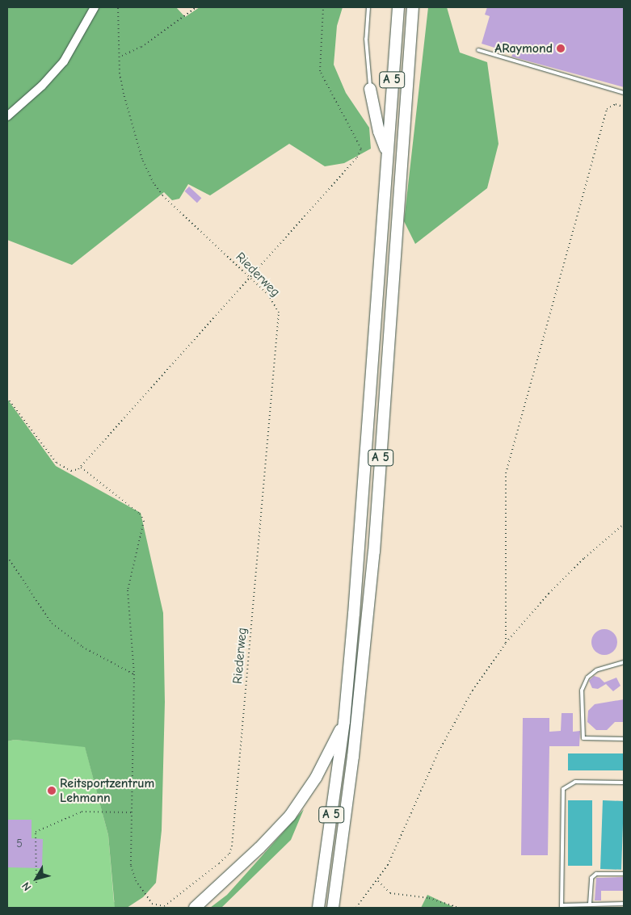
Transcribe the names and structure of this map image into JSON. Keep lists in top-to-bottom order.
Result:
{
  "streets": {
    "highway": ["A 5"],
    "path": ["Riederweg"]
  },
  "places": ["ARaymond", "Reitsportzentrum Lehmann"],
  "house_numbers": ["5"],
  "north": "bottom left"
}
